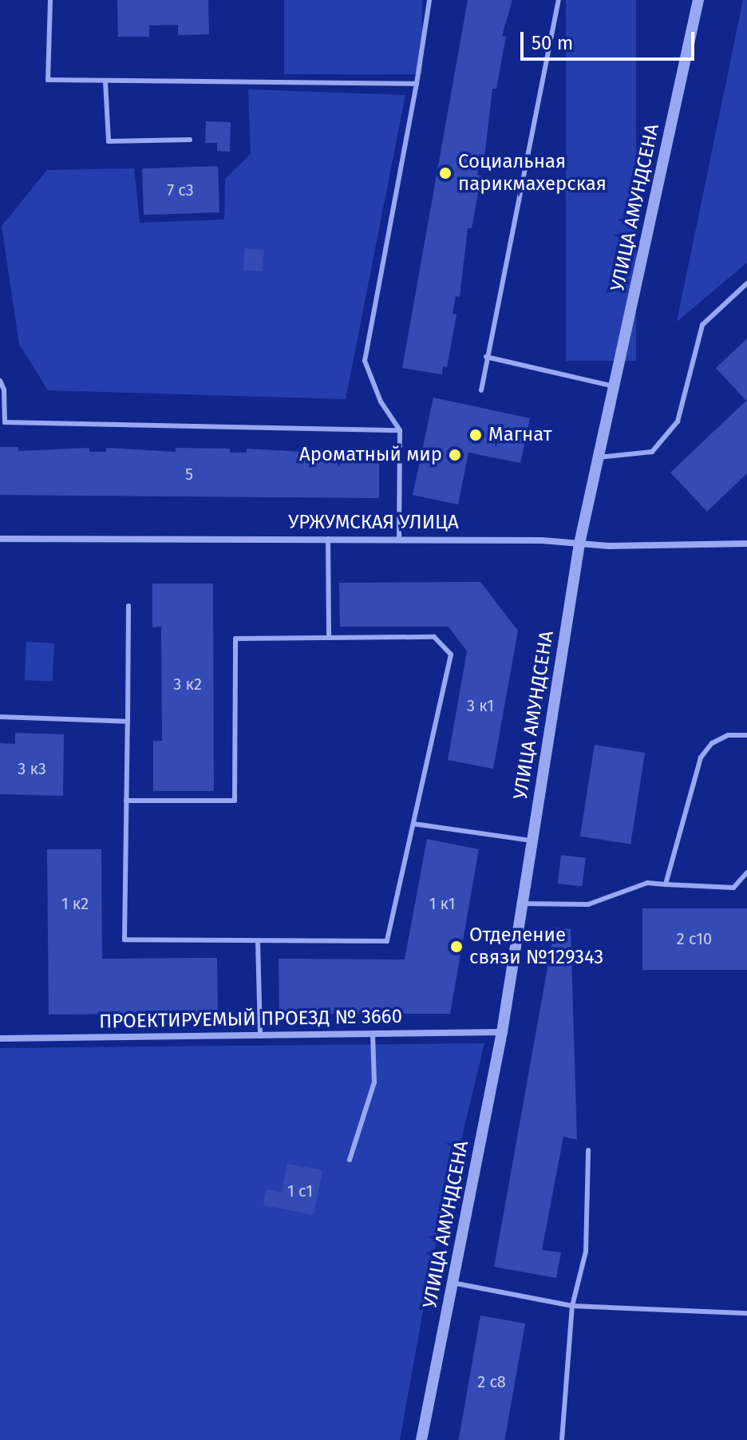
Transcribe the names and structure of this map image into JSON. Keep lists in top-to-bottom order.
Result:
{
  "streets": {
    "street": ["УЛИЦА АМУНДСЕНА", "УРЖУМСКАЯ УЛИЦА", "ПРОЕКТИРУЕМЫЙ ПРОЕЗД № 3660"]
  },
  "crossings": [
    ["УЛИЦА АМУНДСЕНА", "УРЖУМСКАЯ УЛИЦА"],
    ["УЛИЦА АМУНДСЕНА", "ПРОЕКТИРУЕМЫЙ ПРОЕЗД № 3660"]
  ],
  "places": [
    "Социальная парикмахерская",
    "Магнат",
    "Ароматный мир",
    "Отделение связи №129343"
  ],
  "house_numbers": [
    "7 с3",
    "5",
    "3 к2",
    "3 к1",
    "3 к3",
    "1 к2",
    "1 к1",
    "2 с10",
    "1 с1",
    "2 с8"
  ],
  "scale_bar": "50 m"
}
